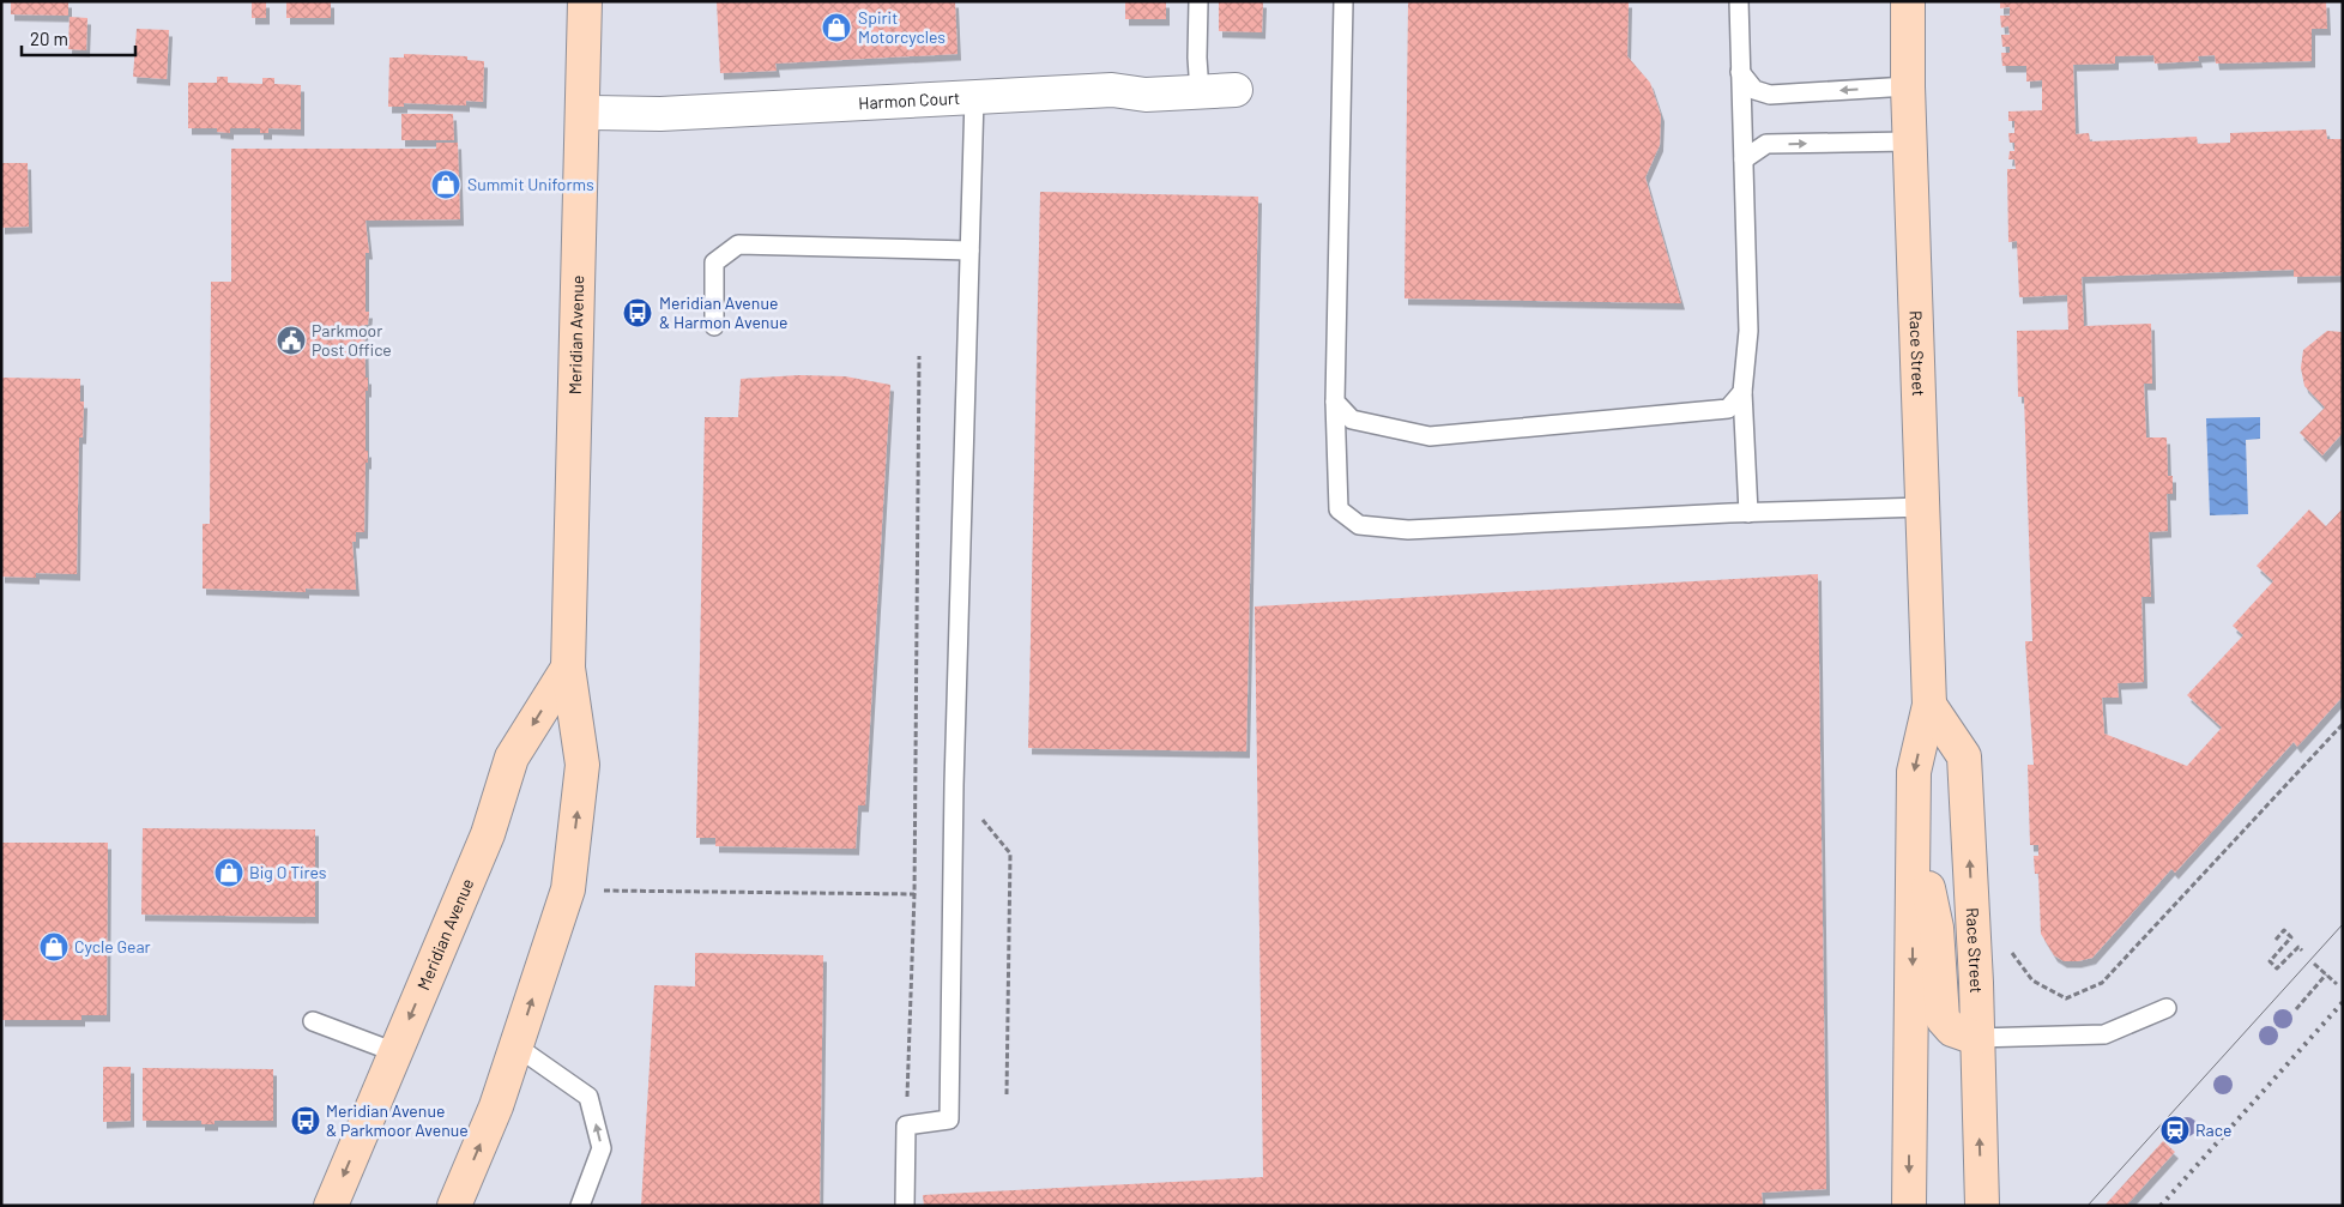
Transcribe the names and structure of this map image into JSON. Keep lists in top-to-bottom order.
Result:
{
  "streets": {
    "main road": ["Meridian Avenue", "Race Street"],
    "street": ["Harmon Court"]
  },
  "crossings": [
    ["Harmon Court", "Meridian Avenue"]
  ],
  "places": {
    "shop": [
      "Spirit Motorcycles",
      "Summit Uniforms",
      "Big O Tires",
      "Cycle Gear"
    ],
    "bus stop": ["Meridian Avenue & Harmon Avenue", "Meridian Avenue & Parkmoor Avenue"],
    "public building": ["Parkmoor Post Office"],
    "station": ["Race"]
  },
  "scale_bar": "20 m"
}
